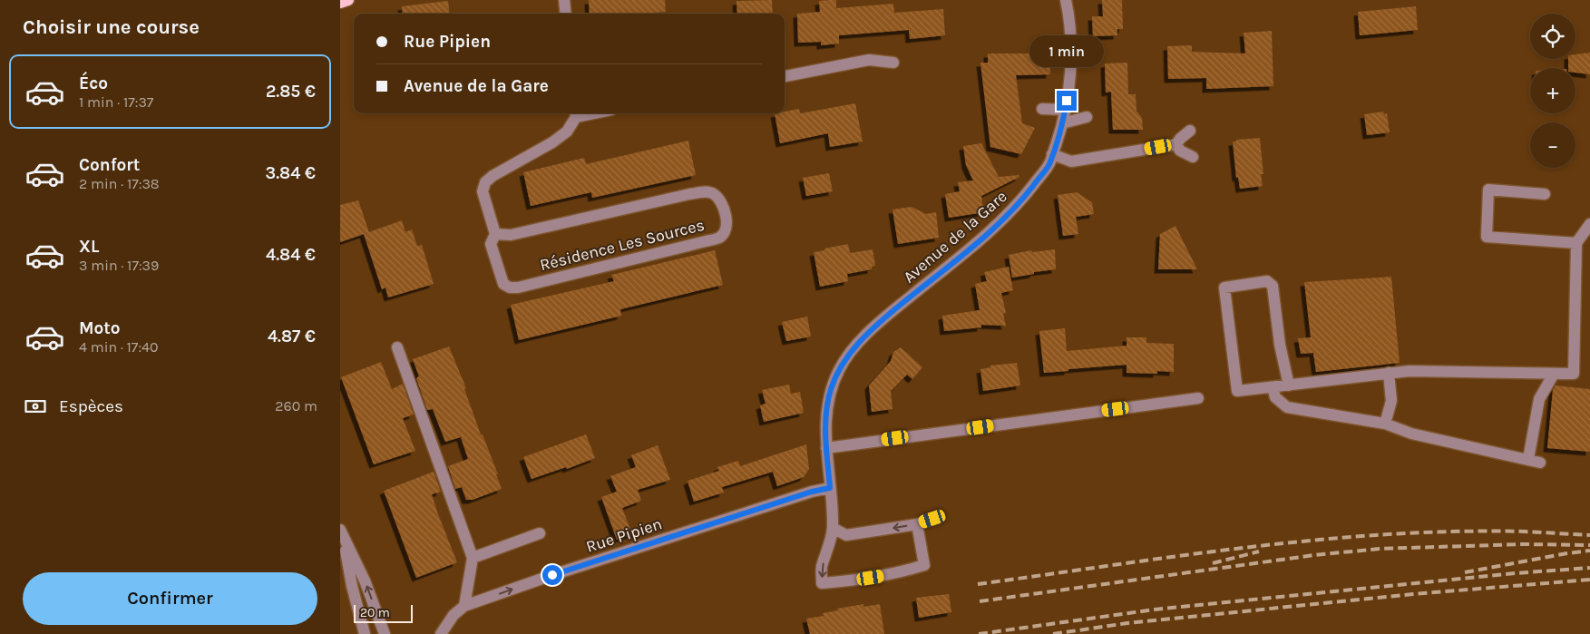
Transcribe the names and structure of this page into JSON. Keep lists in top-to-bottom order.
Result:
{
  "streets": {
    "street": ["Avenue de la Gare", "Résidence Les Sources", "Rue Pipien"]
  },
  "crossings": [
    ["Avenue de la Gare", "Rue Pipien"]
  ],
  "one_way": ["Rue Pipien"],
  "scale_bar": "20 m",
  "page": {
    "heading": "Choisir une course",
    "map_buttons": ["+", "−"],
    "banner": ["Rue Pipien", "Avenue de la Gare"],
    "bubble": "1 min",
    "list": [
      {
        "name": "Éco",
        "note": "1 min · 17:37",
        "value": "2.85 €"
      },
      {
        "name": "Confort",
        "note": "2 min · 17:38",
        "value": "3.84 €"
      },
      {
        "name": "XL",
        "note": "3 min · 17:39",
        "value": "4.84 €"
      },
      {
        "name": "Moto",
        "note": "4 min · 17:40",
        "value": "4.87 €"
      }
    ],
    "pay": ["Espèces", "260 m"],
    "buttons": "Confirmer",
    "scale": "20 m"
  }
}
